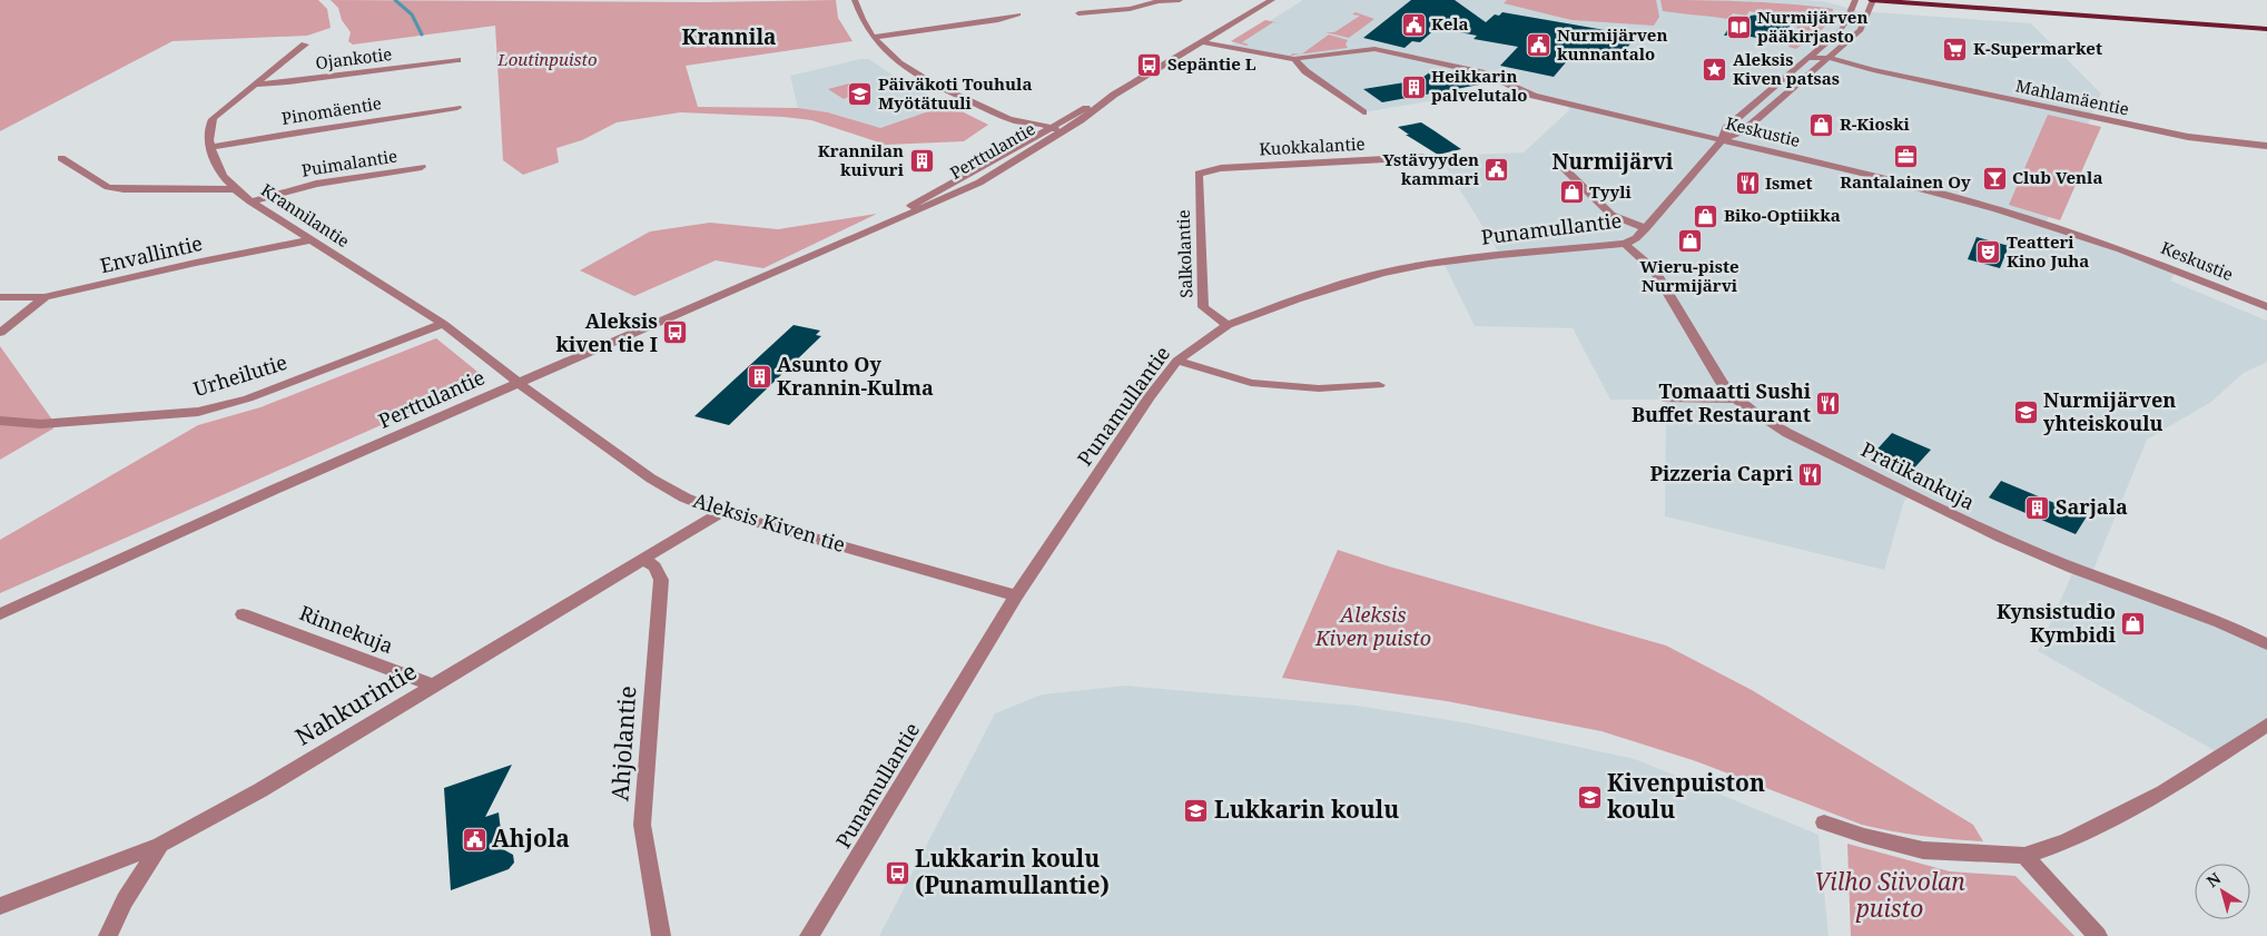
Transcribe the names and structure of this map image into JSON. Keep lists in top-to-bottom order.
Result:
{
  "streets": {
    "street": [
      "Ojankotie",
      "Mahlamäentie",
      "Pinomäentie",
      "Keskustie",
      "Kuokkalantie",
      "Perttulantie",
      "Puimalantie",
      "Krannilantie",
      "Punamullantie",
      "Salkolantie",
      "Envallintie",
      "Urheilutie",
      "Pratikankuja",
      "Aleksis Kiven tie",
      "Rinnekuja",
      "Nahkurintie",
      "Ahjolantie"
    ]
  },
  "crossings": [
    ["Ojankotie", "Krannilantie"],
    ["Mahlamäentie", "Punamullantie"],
    ["Pinomäentie", "Krannilantie"],
    ["Keskustie", "Perttulantie"],
    ["Keskustie", "Punamullantie"],
    ["Kuokkalantie", "Salkolantie"],
    ["Perttulantie", "Krannilantie"],
    ["Perttulantie", "Aleksis Kiven tie"],
    ["Puimalantie", "Krannilantie"],
    ["Krannilantie", "Envallintie"],
    ["Krannilantie", "Urheilutie"],
    ["Krannilantie", "Aleksis Kiven tie"],
    ["Punamullantie", "Salkolantie"],
    ["Punamullantie", "Pratikankuja"],
    ["Punamullantie", "Aleksis Kiven tie"],
    ["Aleksis Kiven tie", "Nahkurintie"],
    ["Rinnekuja", "Nahkurintie"],
    ["Nahkurintie", "Ahjolantie"]
  ],
  "districts": ["Krannila", "Nurmijärvi"],
  "parks": ["Loutinpuisto", "Aleksis Kiven puisto", "Vilho Siivolan puisto"],
  "places": {
    "public building": [
      "Kela",
      "Nurmijärven kunnantalo",
      "Ystävyyden kammari",
      "Ahjola"
    ],
    "library": ["Nurmijärven pääkirjasto"],
    "supermarket": ["K-Supermarket"],
    "bus stop": ["Sepäntie L", "Aleksis kiven tie I", "Lukkarin koulu (Punamullantie)"],
    "place": ["Aleksis Kiven patsas"],
    "building": [
      "Heikkarin palvelutalo",
      "Krannilan kuivuri",
      "Asunto Oy Krannin-Kulma",
      "Sarjala"
    ],
    "school or university": [
      "Päiväkoti Touhula Myötätuuli",
      "Nurmijärven yhteiskoulu",
      "Kivenpuiston koulu",
      "Lukkarin koulu"
    ],
    "shop": [
      "R-Kioski",
      "Tyyli",
      "Biko-Optiikka",
      "Wieru-piste Nurmijärvi",
      "Kynsistudio Kymbidi"
    ],
    "office": ["Rantalainen Oy"],
    "bar": ["Club Venla"],
    "restaurant": ["Ismet", "Tomaatti Sushi Buffet Restaurant", "Pizzeria Capri"],
    "theatre": ["Teatteri Kino Juha"]
  },
  "north": "top left"
}
